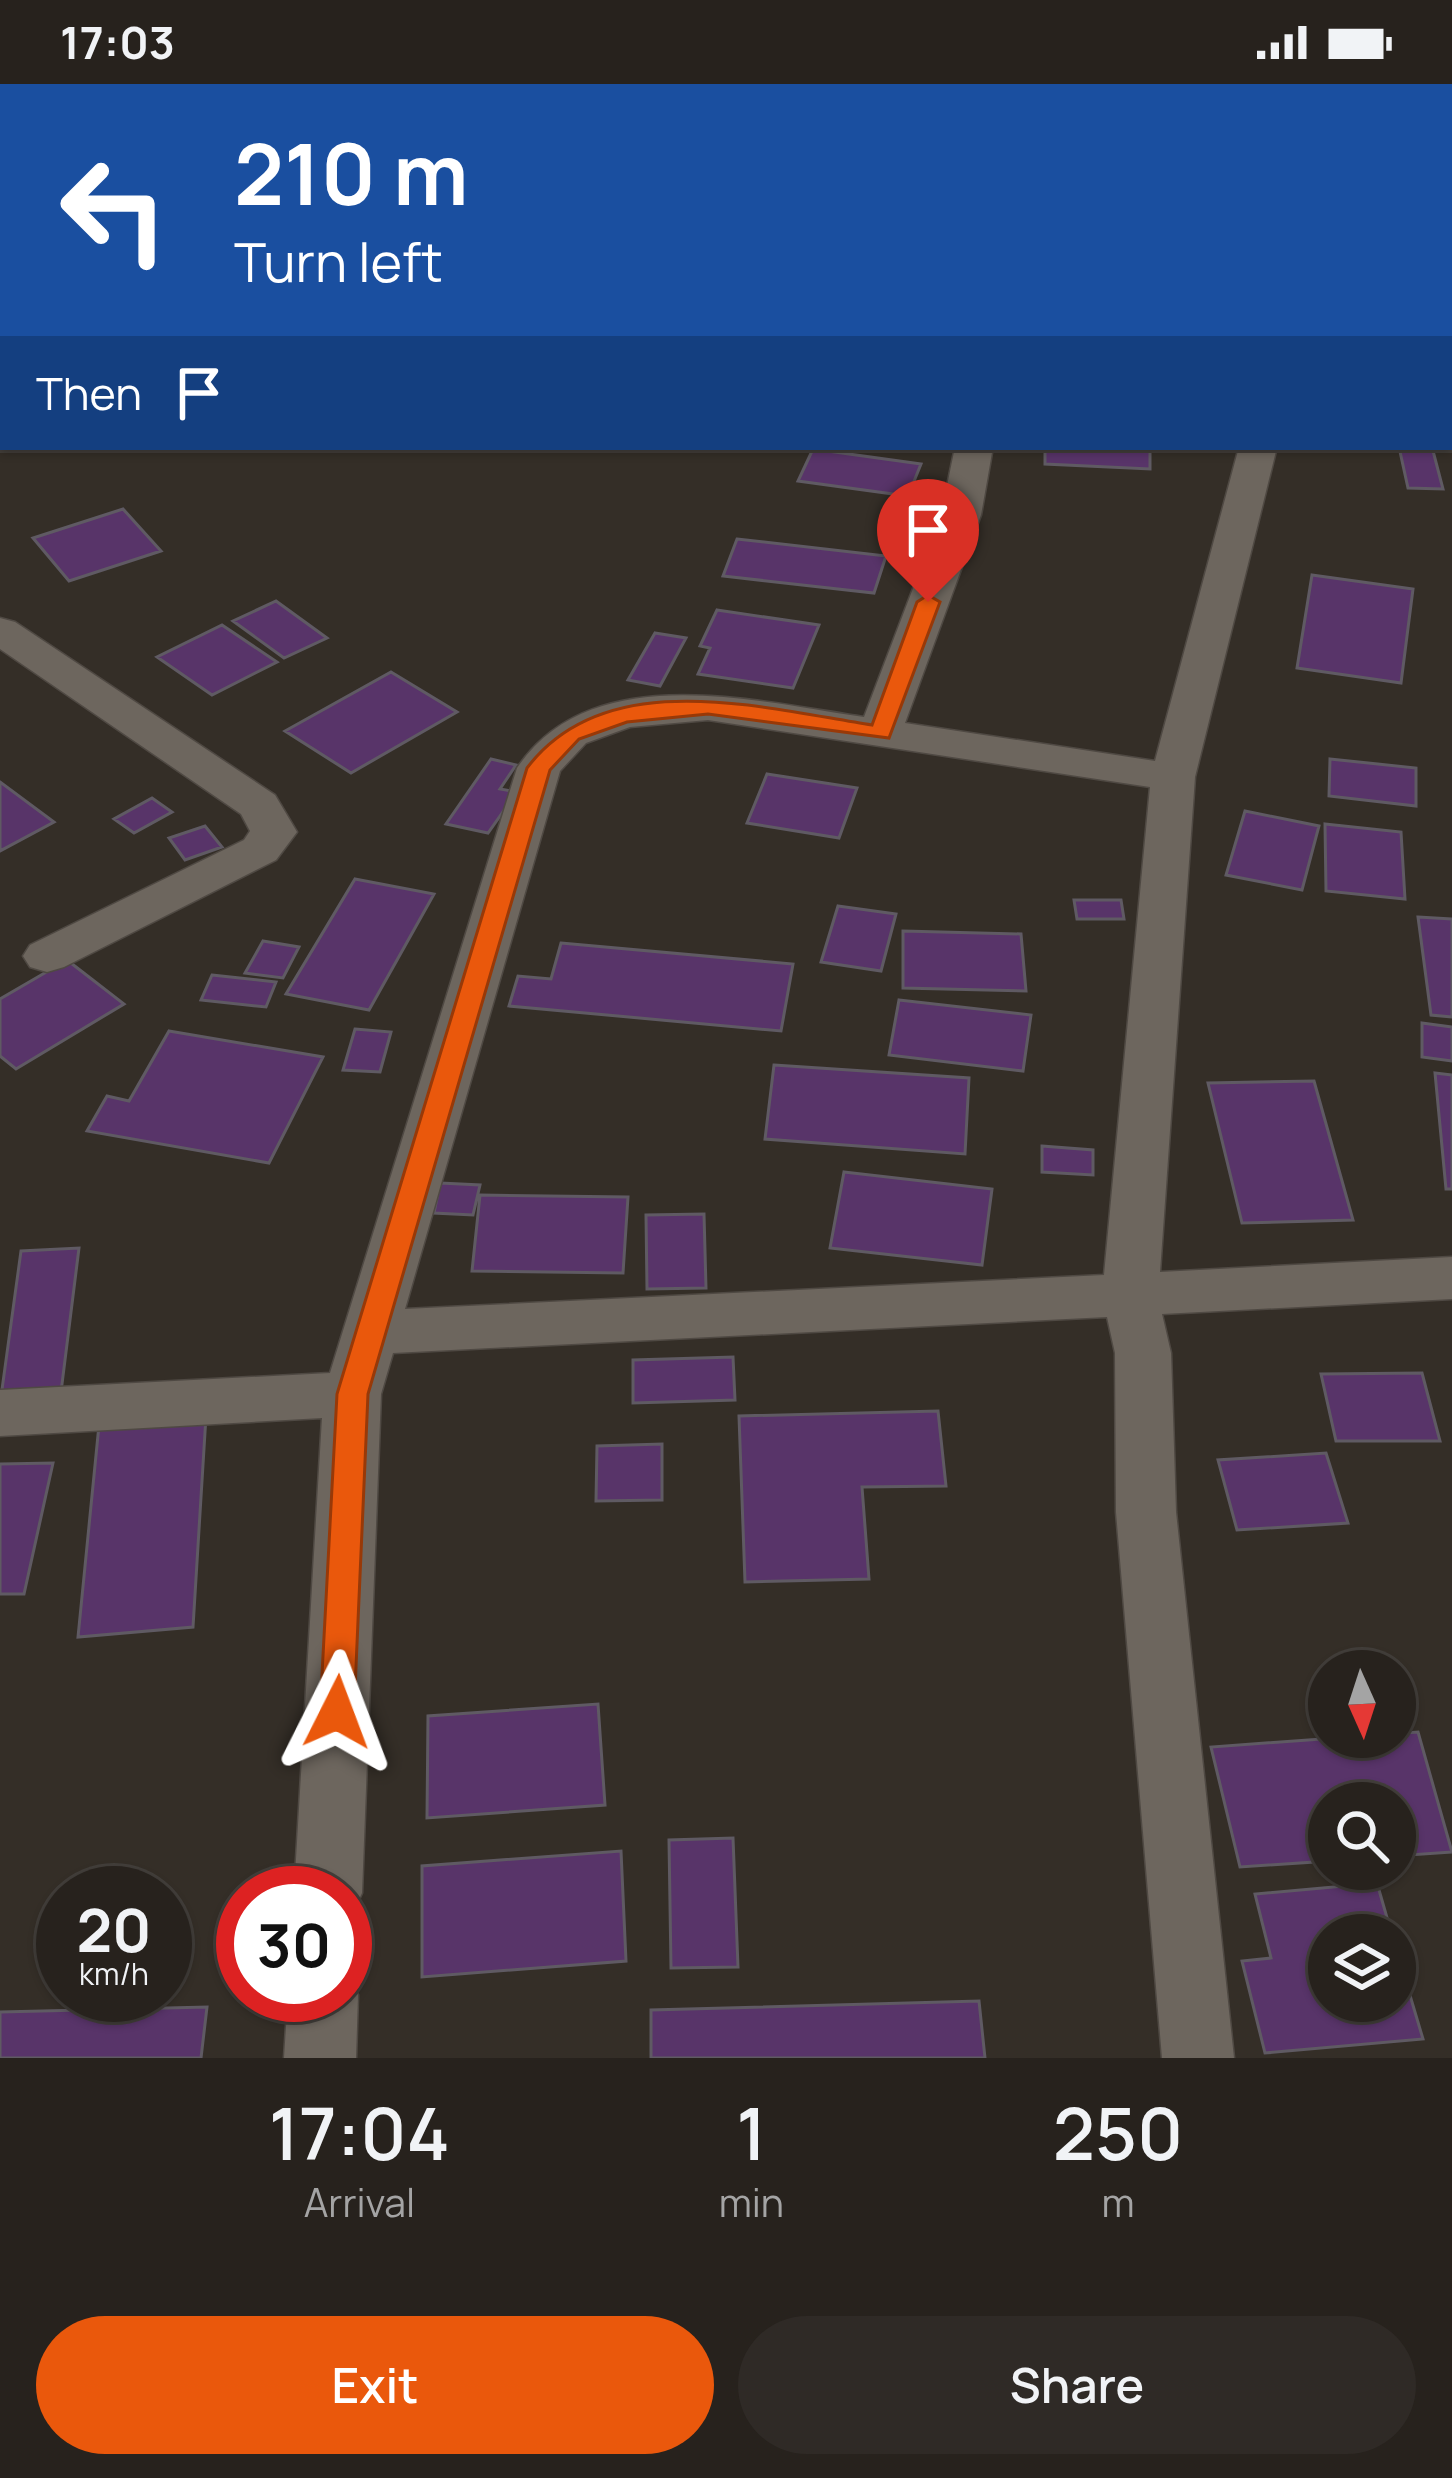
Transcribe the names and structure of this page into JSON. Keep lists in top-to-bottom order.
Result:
{
  "north": "bottom",
  "page": {
    "status": "17:03",
    "turn": ["210 m", "Turn left"],
    "then": "Then",
    "speed": "20 km/h",
    "limit": "30",
    "eta": [
      "17:04",
      "Arrival",
      "1",
      "min",
      "250",
      "m"
    ],
    "buttons": ["Exit", "Share"]
  }
}
